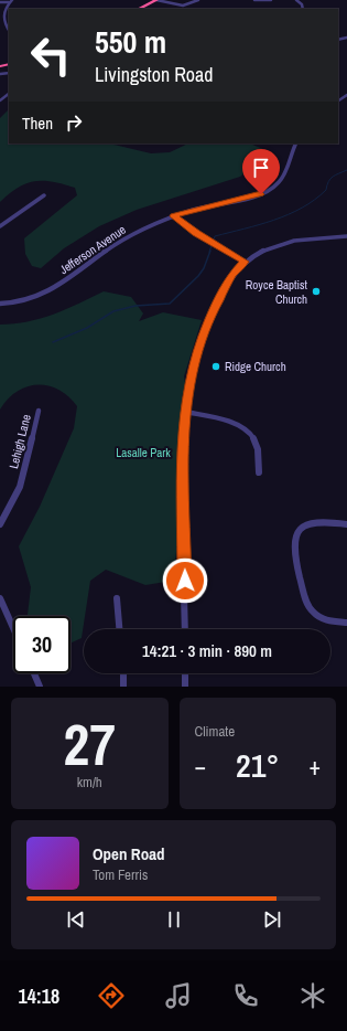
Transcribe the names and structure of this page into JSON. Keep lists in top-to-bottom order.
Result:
{
  "streets": {
    "street": ["Jefferson Avenue", "Lehigh Lane"]
  },
  "parks": ["Lasalle Park"],
  "places": ["Royce Baptist Church", "Ridge Church"],
  "page": {
    "turn": ["550 m", "Livingston Road"],
    "then": "Then",
    "limit": "30",
    "trip": "14:21 · 3 min · 890 m",
    "tile": [
      ["27", "km/h"],
      "Climate"
    ],
    "heat": ["−", "21°", "+"],
    "song": ["Open Road", "Tom Ferris"],
    "tabs": "14:18"
  }
}
